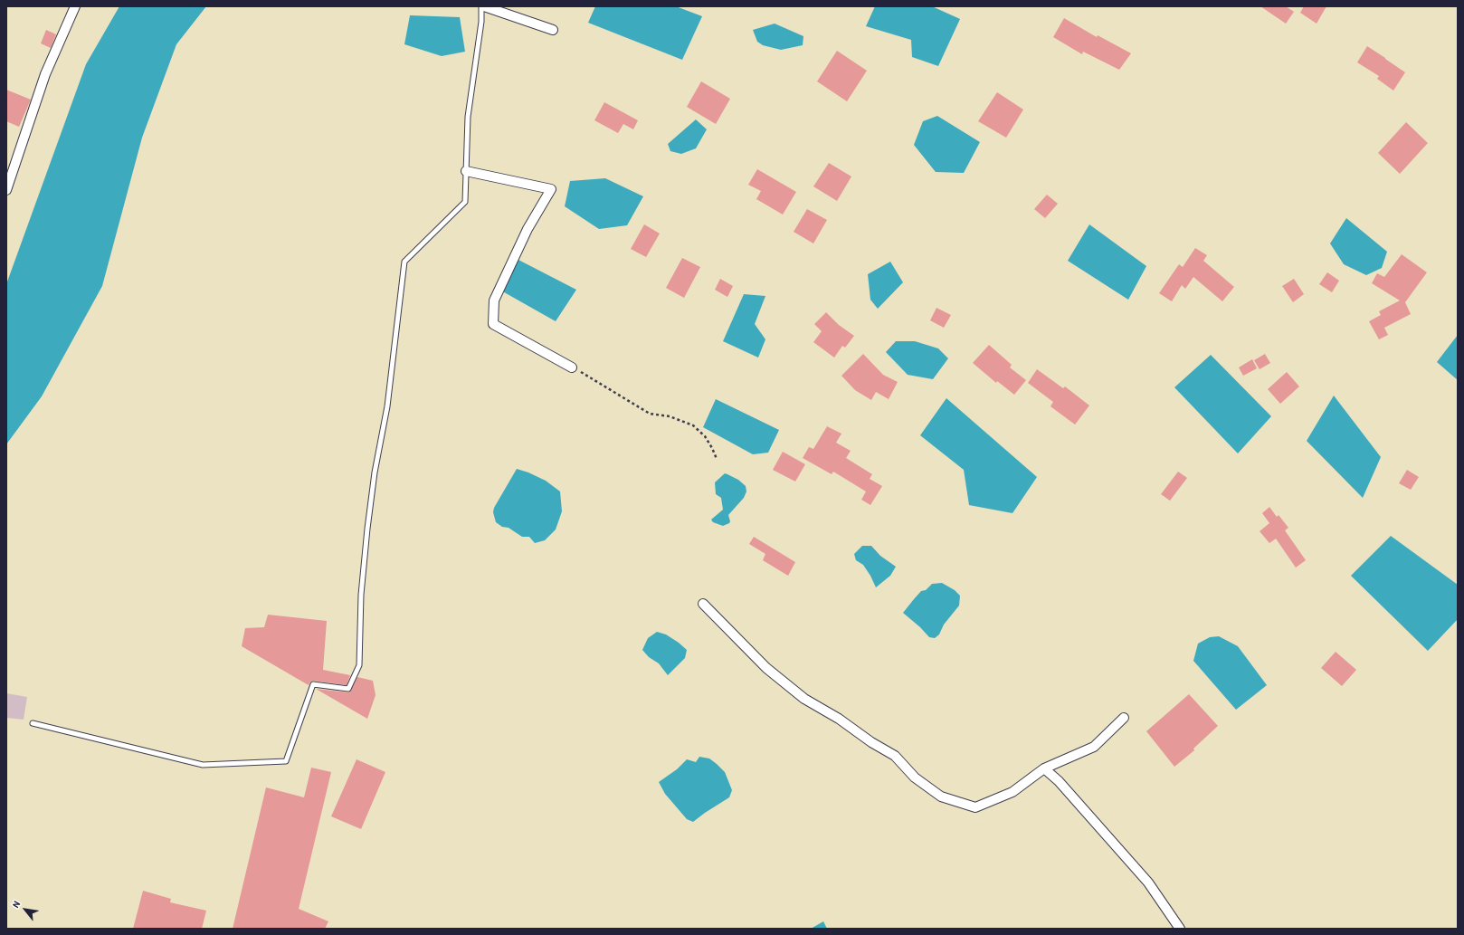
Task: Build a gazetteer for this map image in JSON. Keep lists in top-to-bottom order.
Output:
{
  "north": "top left"
}
